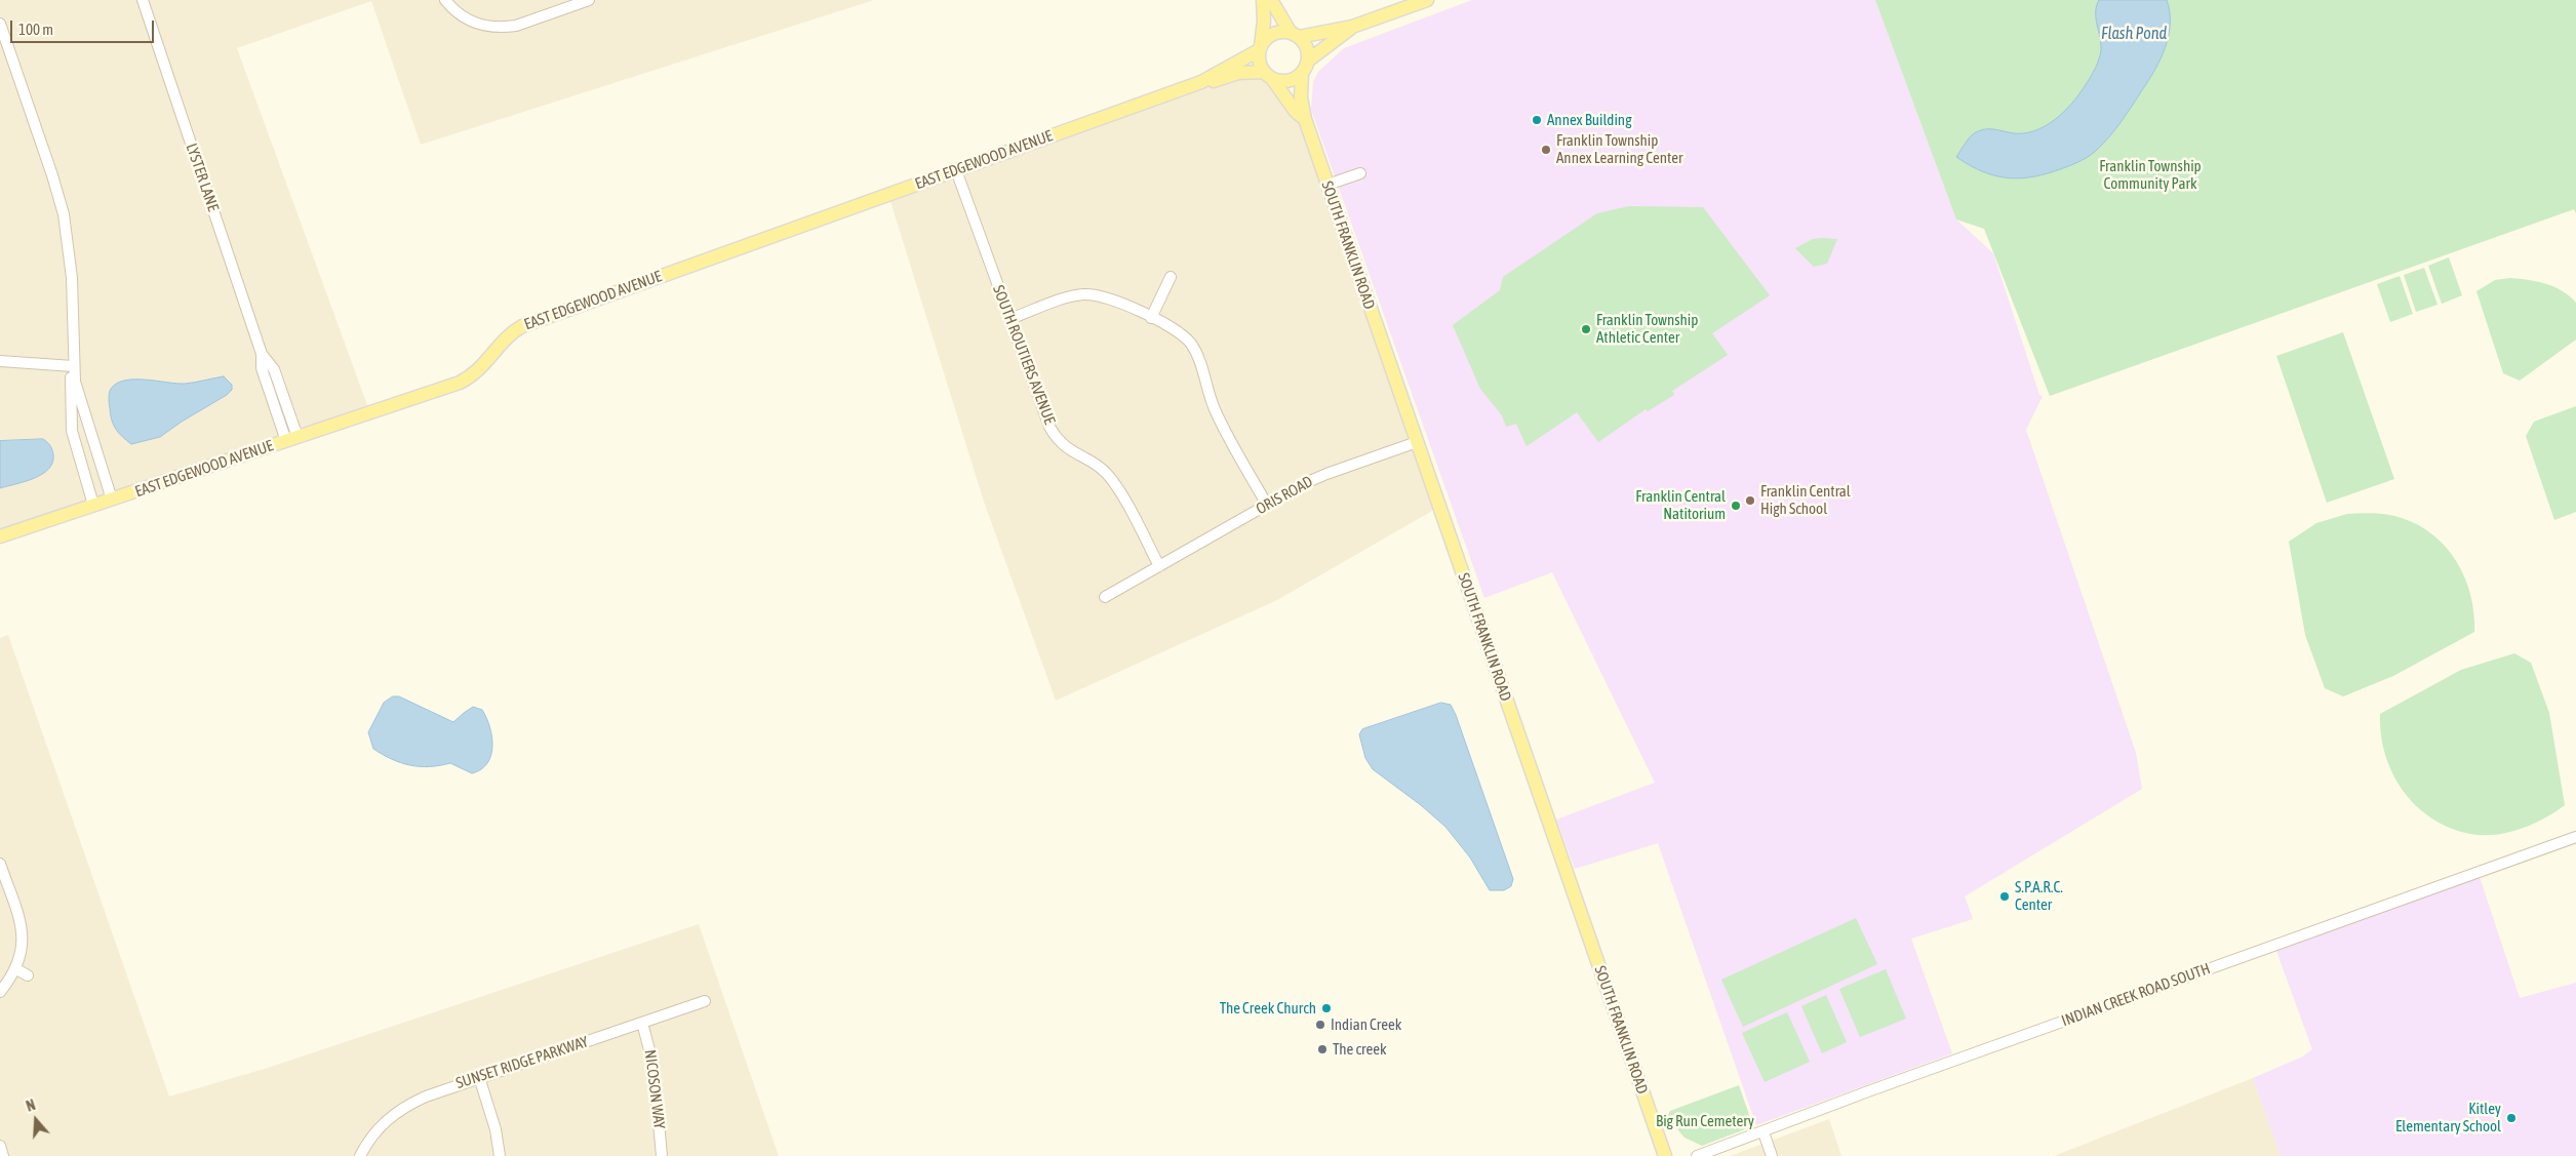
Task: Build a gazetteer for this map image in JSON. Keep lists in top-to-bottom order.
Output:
{
  "streets": {
    "main road": ["EAST EDGEWOOD AVENUE", "SOUTH FRANKLIN ROAD"],
    "street": [
      "LYSTER LANE",
      "SOUTH ROUTIERS AVENUE",
      "ORIS ROAD",
      "INDIAN CREEK ROAD SOUTH",
      "SUNSET RIDGE PARKWAY",
      "NICOSON WAY"
    ]
  },
  "crossings": [
    ["EAST EDGEWOOD AVENUE", "LYSTER LANE"],
    ["EAST EDGEWOOD AVENUE", "SOUTH ROUTIERS AVENUE"],
    ["SOUTH FRANKLIN ROAD", "ORIS ROAD"],
    ["SOUTH ROUTIERS AVENUE", "ORIS ROAD"],
    ["SUNSET RIDGE PARKWAY", "NICOSON WAY"]
  ],
  "water": ["Flash Pond"],
  "parks": ["Franklin Township Community Park", "Big Run Cemetery"],
  "places": [
    "Annex Building",
    "Franklin Township Annex Learning Center",
    "Franklin Township Athletic Center",
    "Franklin Central High School",
    "Franklin Central Natitorium",
    "S.P.A.R.C. Center",
    "The Creek Church",
    "Indian Creek",
    "The creek",
    "Kitley Elementary School"
  ],
  "scale_bar": "100 m",
  "north": "top"
}
